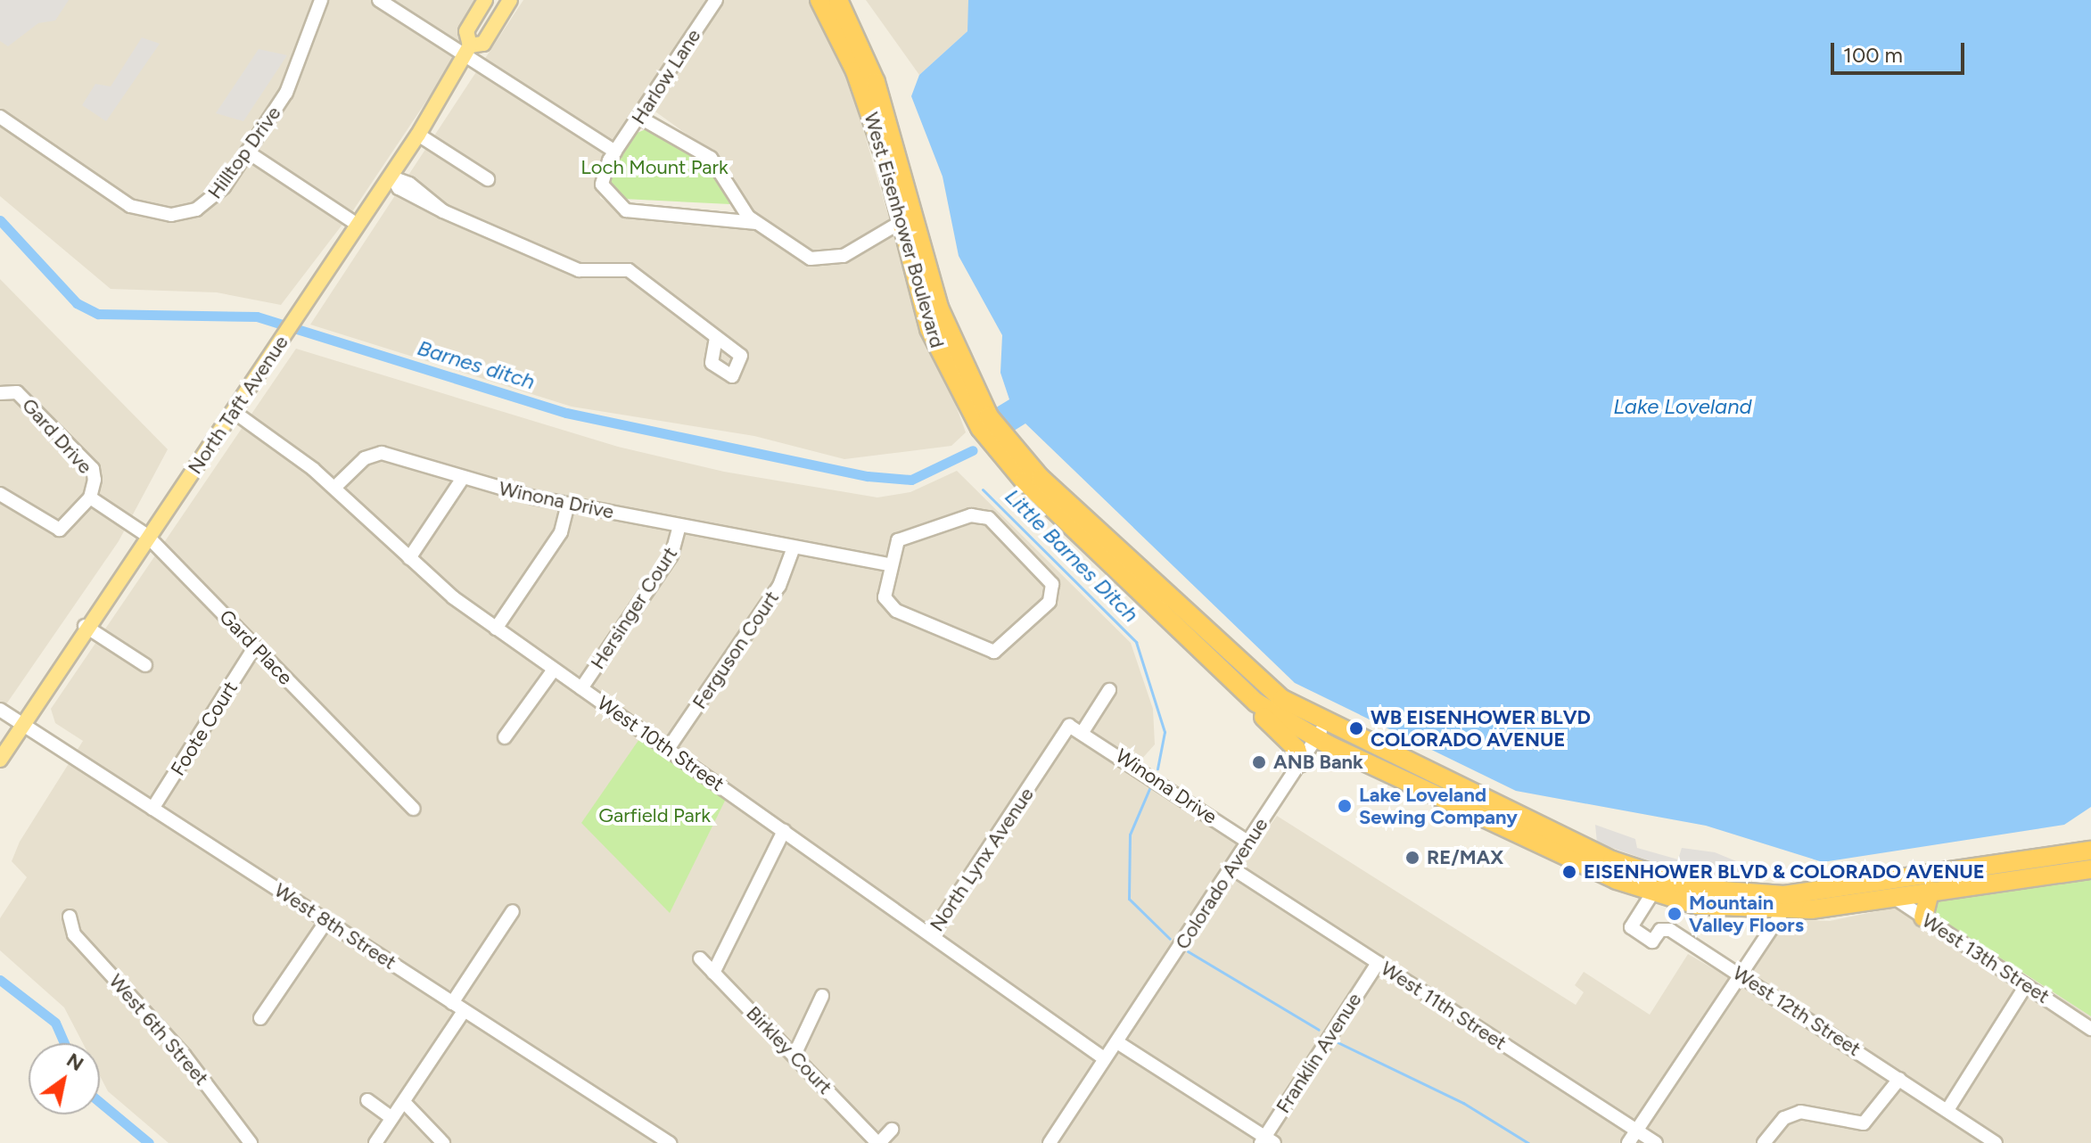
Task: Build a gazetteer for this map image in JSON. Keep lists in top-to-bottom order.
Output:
{
  "streets": {
    "highway": ["West Eisenhower Boulevard"],
    "main road": ["North Taft Avenue"],
    "street": [
      "Harlow Lane",
      "Hilltop Drive",
      "Gard Drive",
      "Winona Drive",
      "Hersinger Court",
      "Gard Place",
      "Ferguson Court",
      "Foote Court",
      "West 10th Street",
      "North Lynx Avenue",
      "Colorado Avenue",
      "West 8th Street",
      "West 13th Street",
      "West 11th Street",
      "West 12th Street",
      "West 6th Street",
      "Birkley Court",
      "Franklin Avenue"
    ]
  },
  "crossings": [
    ["West Eisenhower Boulevard", "Colorado Avenue"],
    ["West Eisenhower Boulevard", "West 13th Street"],
    ["West Eisenhower Boulevard", "West 12th Street"],
    ["North Taft Avenue", "Gard Place"],
    ["North Taft Avenue", "West 10th Street"],
    ["North Taft Avenue", "West 8th Street"],
    ["Gard Drive", "Gard Place"],
    ["Winona Drive", "Hersinger Court"],
    ["Winona Drive", "Ferguson Court"],
    ["Winona Drive", "West 10th Street"],
    ["Winona Drive", "North Lynx Avenue"],
    ["Winona Drive", "Colorado Avenue"],
    ["Hersinger Court", "West 10th Street"],
    ["Gard Place", "Foote Court"],
    ["Ferguson Court", "West 10th Street"],
    ["Foote Court", "West 8th Street"],
    ["West 10th Street", "North Lynx Avenue"],
    ["West 10th Street", "Colorado Avenue"],
    ["Colorado Avenue", "West 11th Street"],
    ["West 11th Street", "Franklin Avenue"]
  ],
  "water": ["Barnes ditch", "Lake Loveland", "Little Barnes Ditch"],
  "parks": ["Loch Mount Park", "Garfield Park"],
  "places": [
    "WB EISENHOWER BLVD COLORADO AVENUE",
    "ANB Bank",
    "Lake Loveland Sewing Company",
    "RE/MAX",
    "EISENHOWER BLVD & COLORADO AVENUE",
    "Mountain Valley Floors"
  ],
  "scale_bar": "100 m",
  "north": "top right"
}
